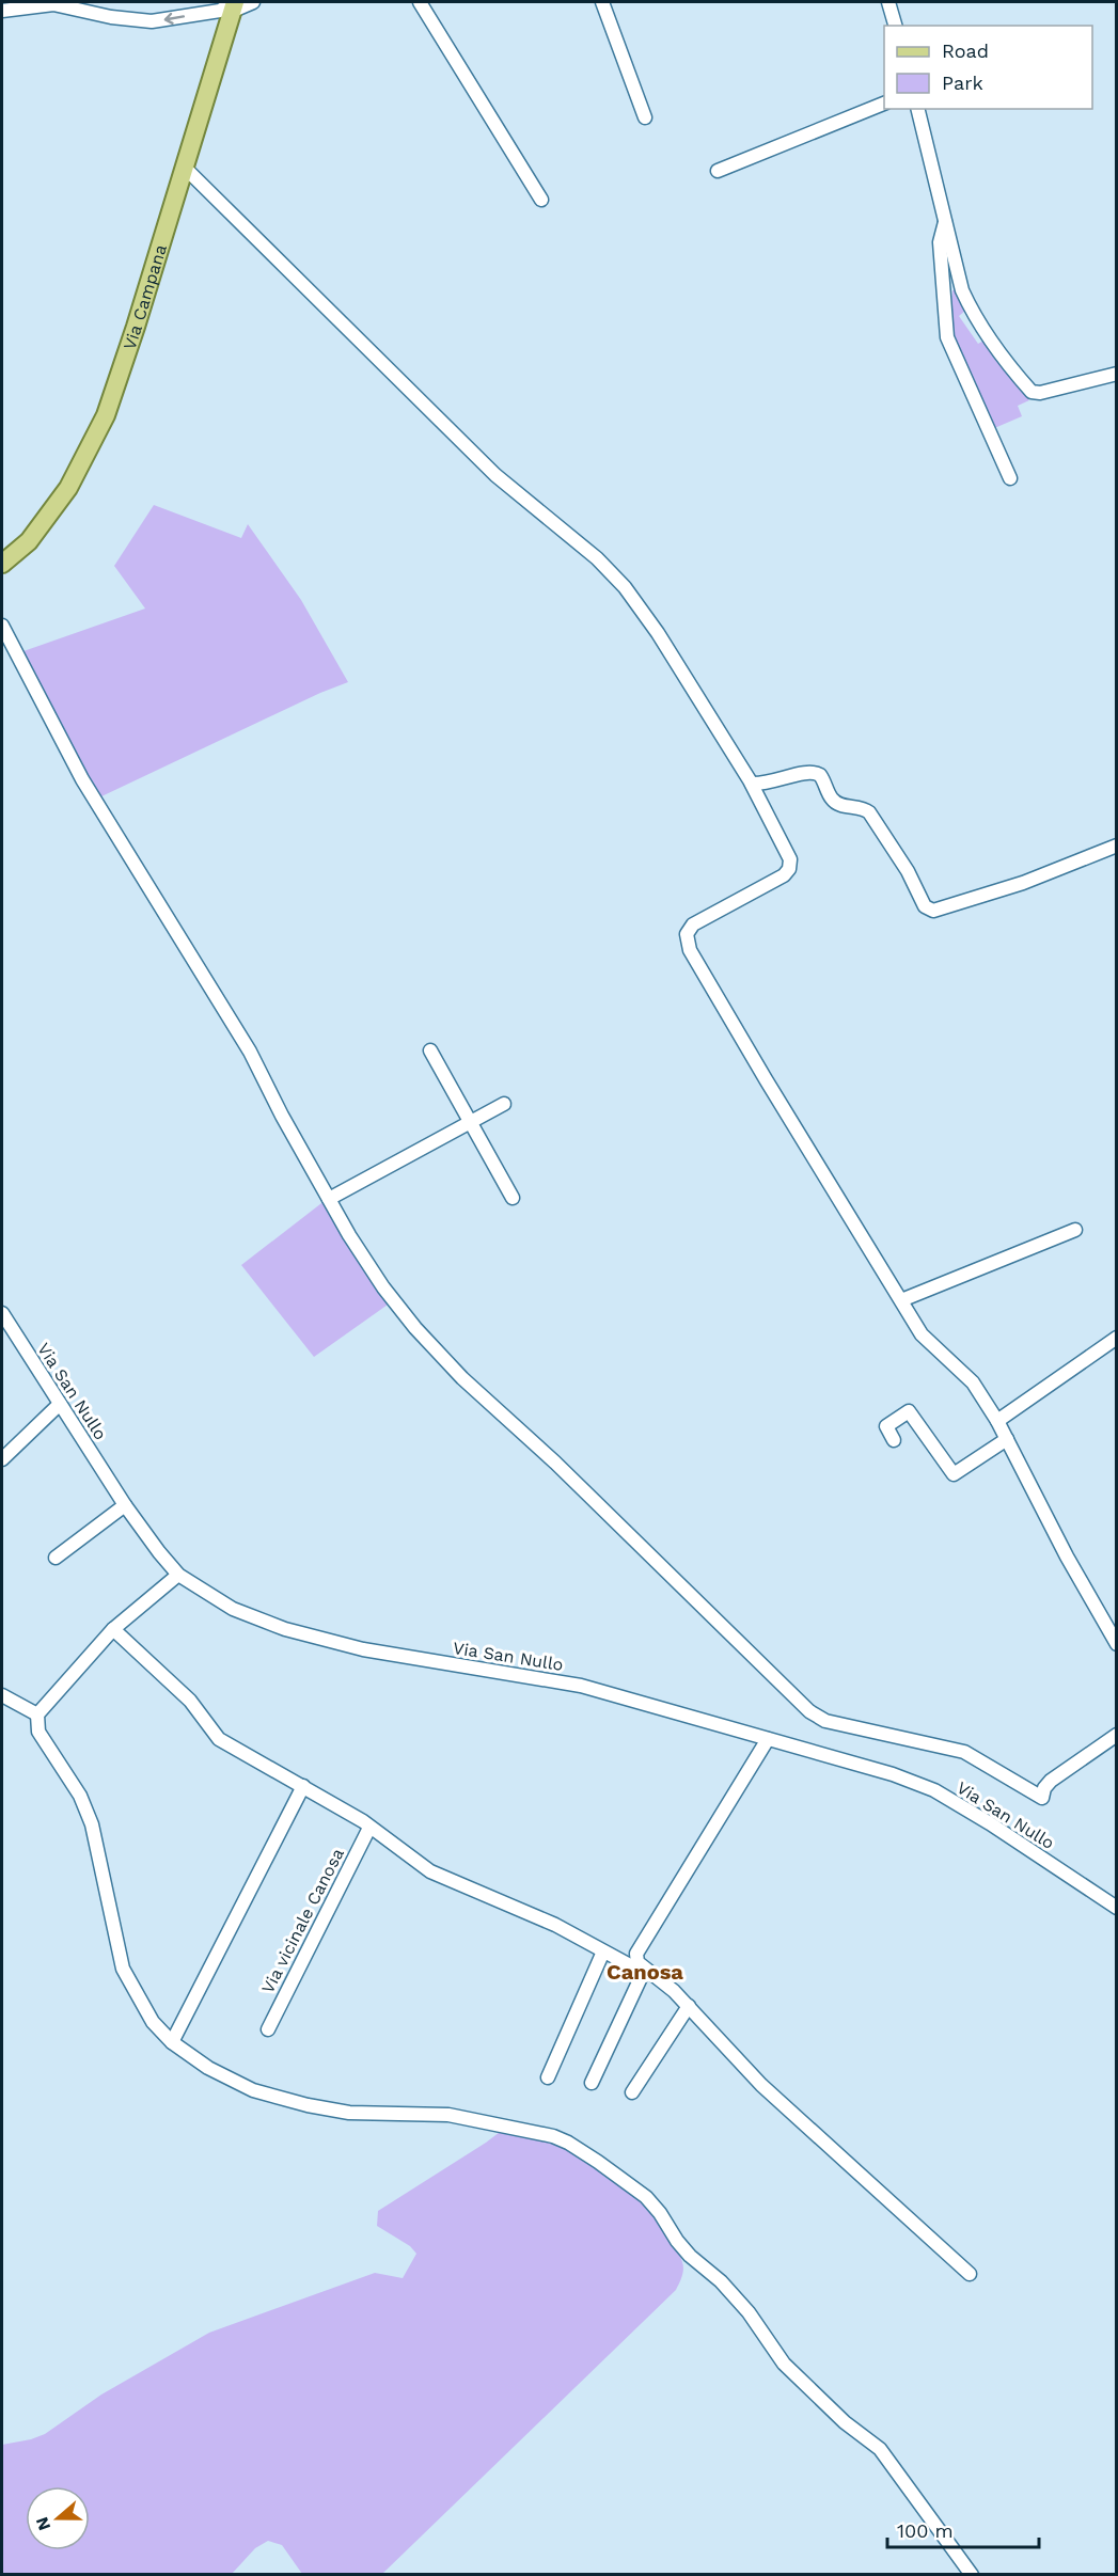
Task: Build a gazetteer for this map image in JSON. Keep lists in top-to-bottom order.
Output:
{
  "streets": {
    "main road": ["Via Campana"],
    "street": ["Via San Nullo", "Via vicinale Canosa"]
  },
  "districts": ["Canosa"],
  "legend": ["Road", "Park"],
  "scale_bar": "100 m",
  "north": "left"
}
